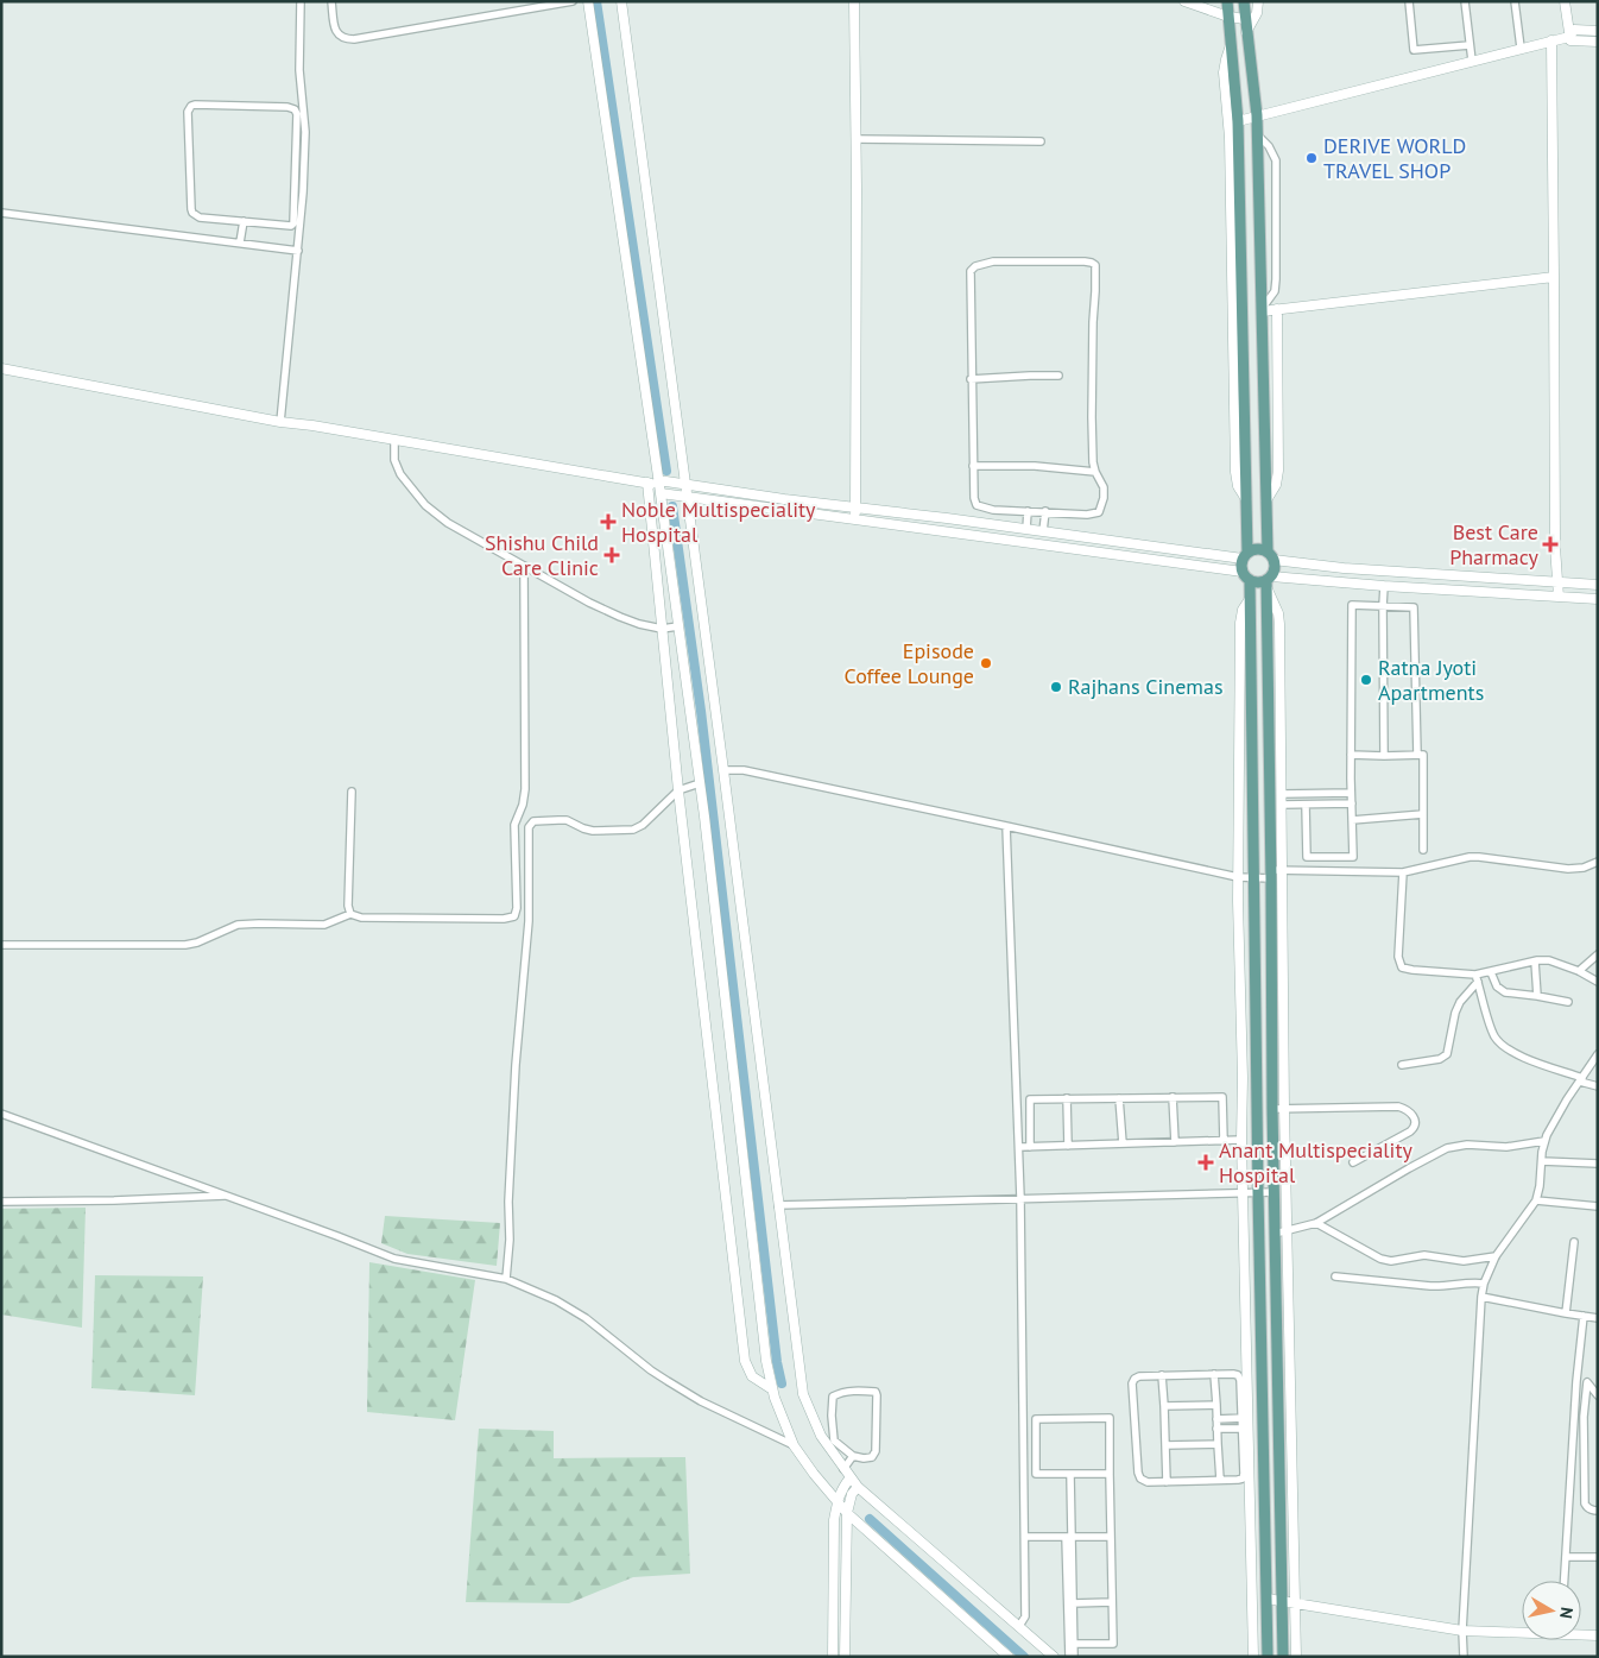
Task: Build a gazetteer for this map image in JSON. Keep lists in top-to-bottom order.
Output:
{
  "places": {
    "other": [
      "DERIVE WORLD TRAVEL SHOP",
      "Episode Coffee Lounge",
      "Ratna Jyoti Apartments",
      "Rajhans Cinemas"
    ],
    "health": [
      "Noble Multispeciality Hospital",
      "Best Care Pharmacy",
      "Shishu Child Care Clinic",
      "Anant Multispeciality Hospital"
    ]
  },
  "north": "right"
}
